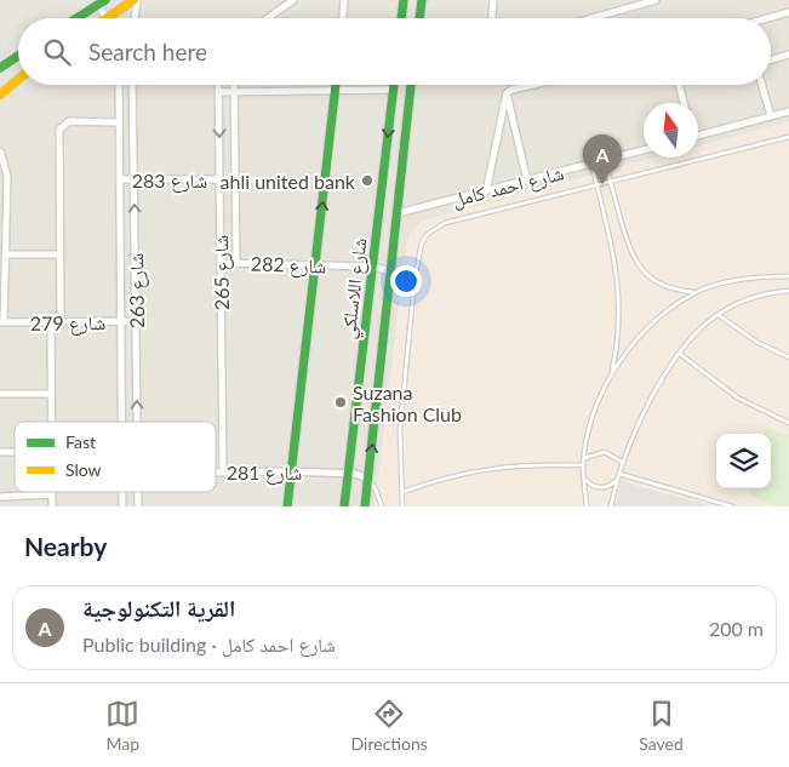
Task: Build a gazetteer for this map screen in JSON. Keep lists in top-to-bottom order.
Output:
{
  "streets": {
    "main road": ["شارع اللاسلكي"],
    "street": [
      "شارع 283",
      "شارع احمد كامل",
      "شارع 282",
      "شارع 265",
      "شارع 263",
      "شارع 279",
      "شارع 281"
    ]
  },
  "crossings": [
    ["شارع 283", "شارع 265"],
    ["شارع 283", "شارع 263"],
    ["شارع احمد كامل", "شارع اللاسلكي"],
    ["شارع 282", "شارع 265"],
    ["شارع 282", "شارع اللاسلكي"],
    ["شارع 265", "شارع 281"],
    ["شارع اللاسلكي", "شارع 281"],
    ["شارع 263", "شارع 279"]
  ],
  "places": ["ahli united bank", "Suzana Fashion Club"],
  "legend": ["Fast", "Slow"],
  "north": "top",
  "page": {
    "search": "Search here",
    "pins": "A",
    "heading": "Nearby",
    "list": [
      {
        "mark": "A",
        "name": "القرية التكنولوجية",
        "note": "Public building · شارع احمد كامل",
        "value": "200 m"
      }
    ],
    "nav": ["Map", "Directions", "Saved"]
  }
}
